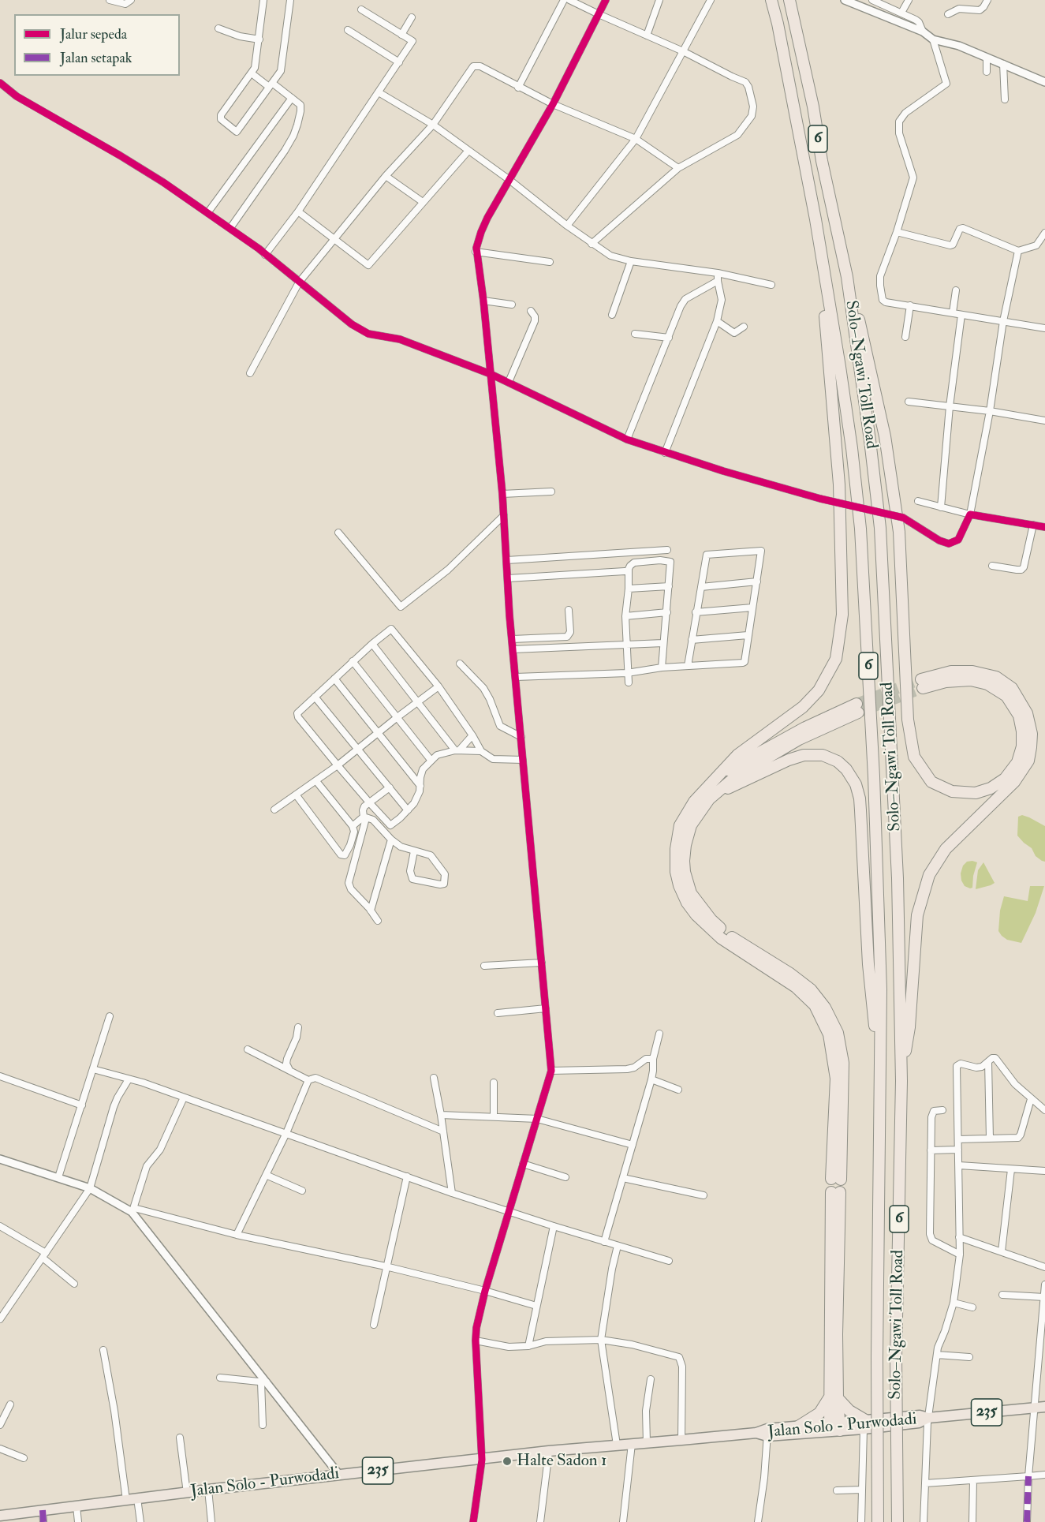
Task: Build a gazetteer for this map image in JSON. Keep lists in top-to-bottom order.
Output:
{
  "streets": {
    "highway": ["6", "Solo–Ngawi Toll Road"],
    "main road": ["235", "Jalan Solo - Purwodadi"]
  },
  "places": ["Halte Sadon 1"],
  "legend": ["Jalur sepeda", "Jalan setapak"]
}
